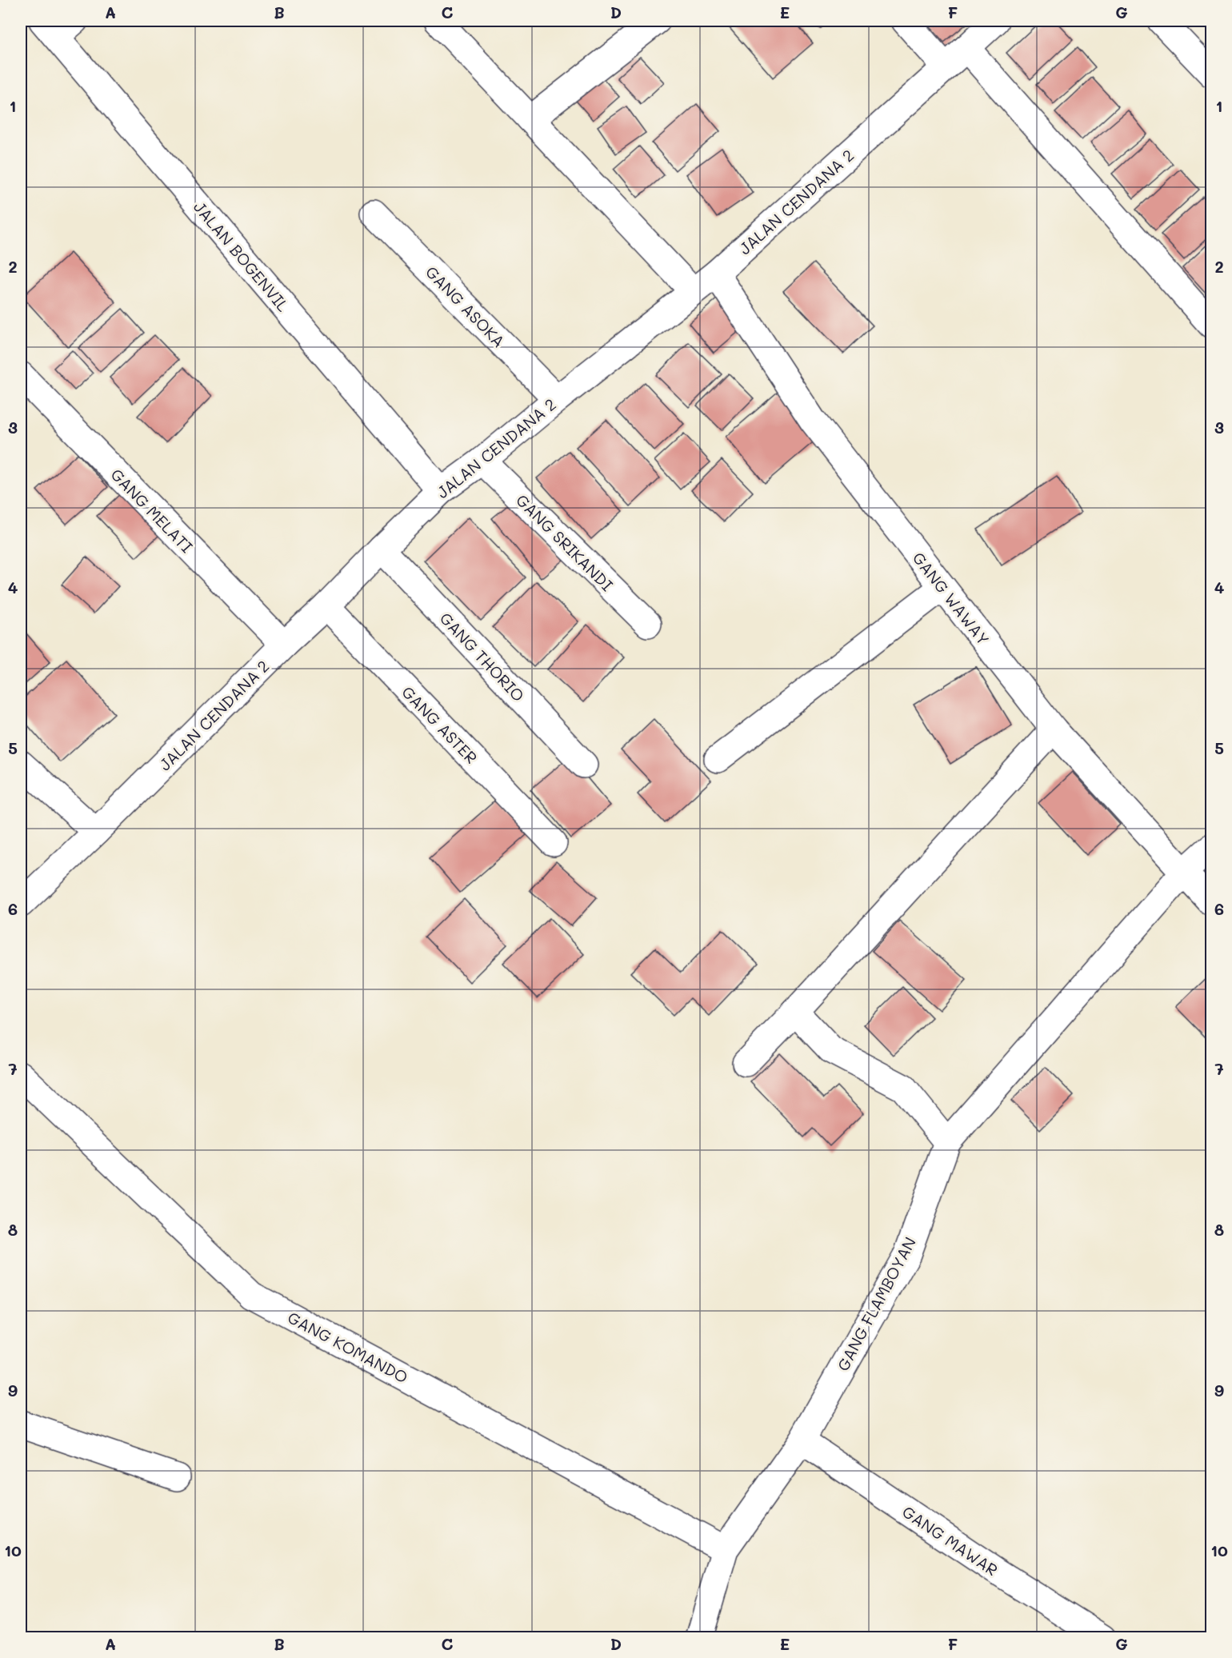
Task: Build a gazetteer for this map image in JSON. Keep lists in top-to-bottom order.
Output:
{
  "streets": {
    "street": [
      "JALAN CENDANA 2",
      "JALAN BOGENVIL",
      "GANG ASOKA",
      "GANG MELATI",
      "GANG SRIKANDI",
      "GANG WAWAY",
      "GANG THORIO",
      "GANG ASTER",
      "GANG FLAMBOYAN",
      "GANG KOMANDO",
      "GANG MAWAR"
    ]
  },
  "crossings": [
    ["JALAN CENDANA 2", "JALAN BOGENVIL"],
    ["JALAN CENDANA 2", "GANG ASOKA"],
    ["JALAN CENDANA 2", "GANG MELATI"],
    ["JALAN CENDANA 2", "GANG SRIKANDI"],
    ["JALAN CENDANA 2", "GANG WAWAY"],
    ["JALAN CENDANA 2", "GANG THORIO"],
    ["JALAN CENDANA 2", "GANG ASTER"],
    ["GANG FLAMBOYAN", "GANG KOMANDO"],
    ["GANG FLAMBOYAN", "GANG MAWAR"]
  ],
  "grid": {
    "columns": [
      "A",
      "B",
      "C",
      "D",
      "E",
      "F",
      "G"
    ],
    "rows": [
      "1",
      "2",
      "3",
      "4",
      "5",
      "6",
      "7",
      "8",
      "9",
      "10"
    ]
  }
}
